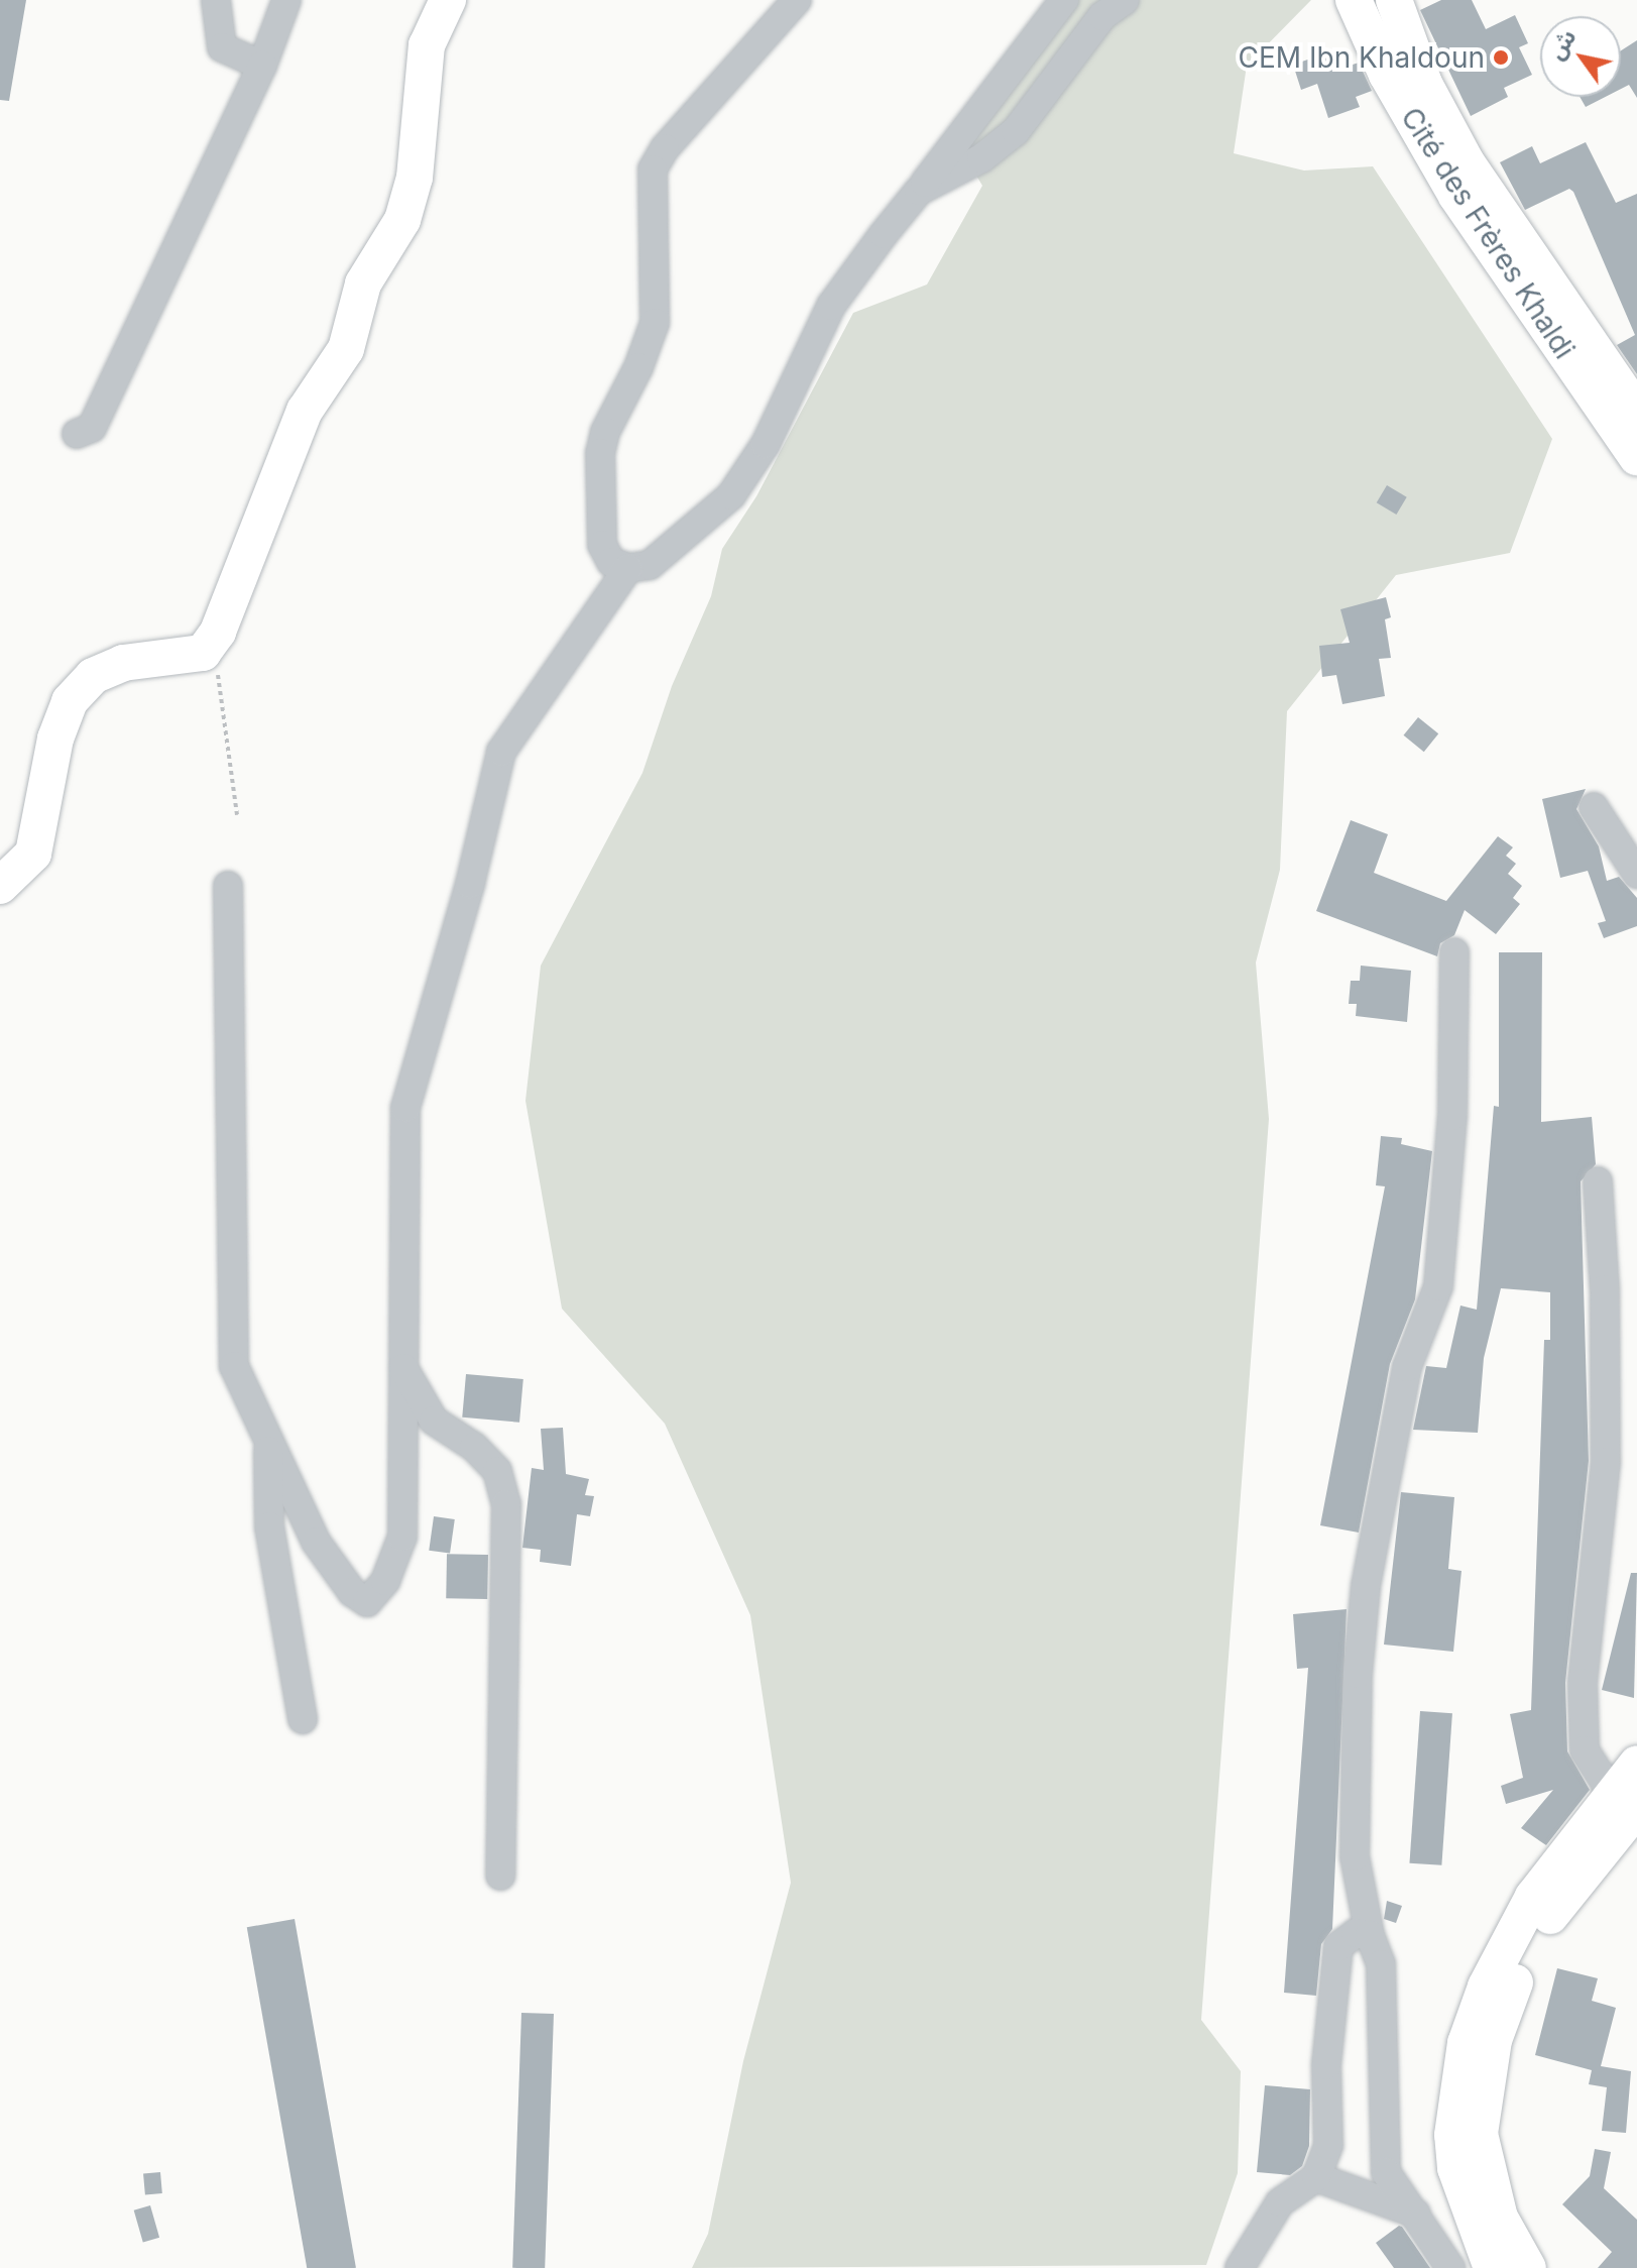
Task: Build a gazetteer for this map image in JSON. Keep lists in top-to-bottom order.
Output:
{
  "streets": {
    "main road": ["Cité des Frères Khaldi"]
  },
  "places": ["CEM Ibn Khaldoun"],
  "north": "top left"
}
